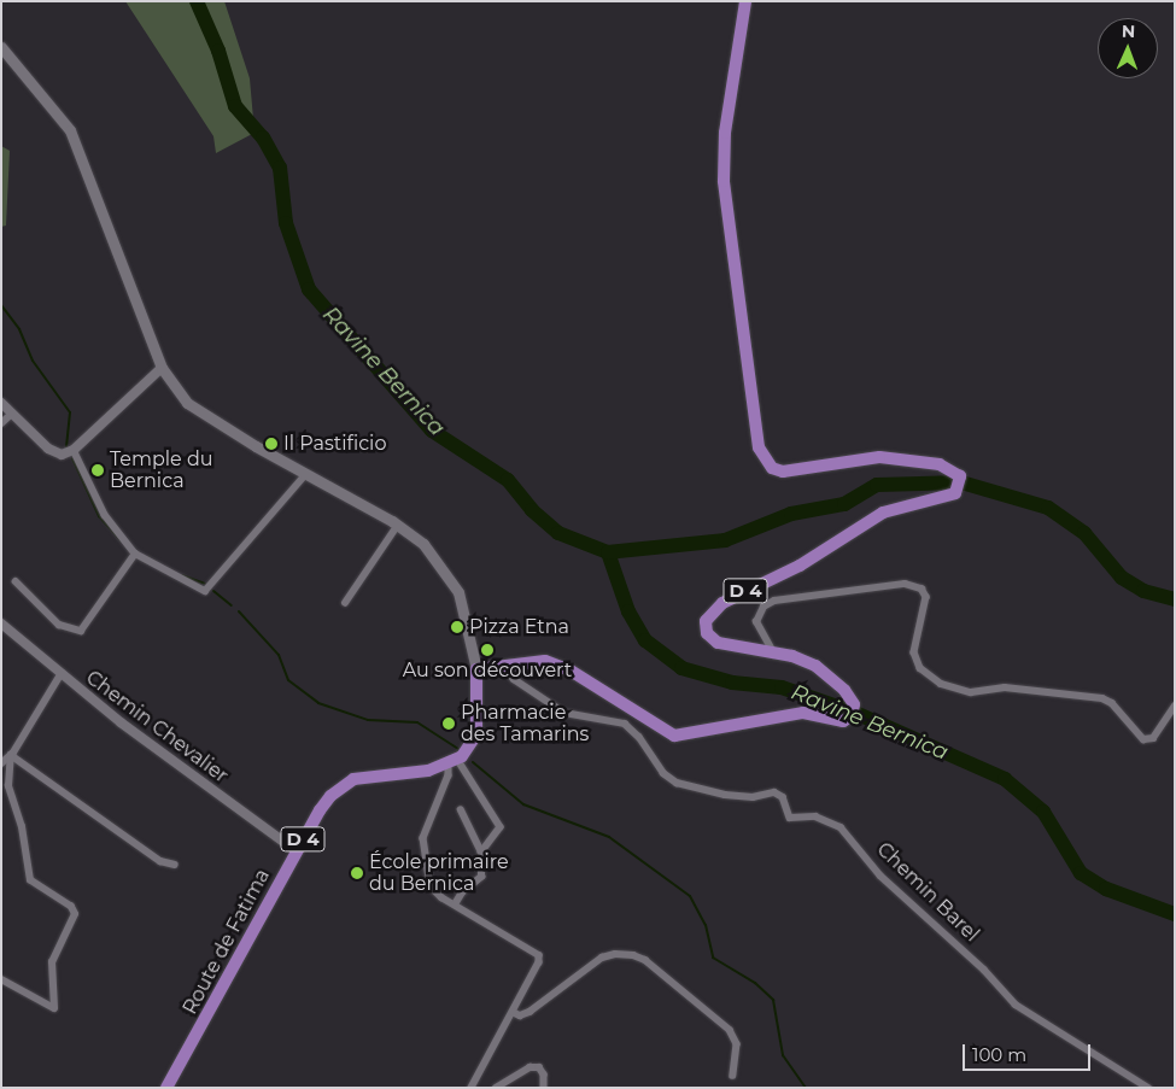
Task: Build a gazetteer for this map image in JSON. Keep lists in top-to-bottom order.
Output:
{
  "streets": {
    "main road": ["D 4", "Route de Fatima"],
    "street": ["Chemin Chevalier", "Chemin Barel"]
  },
  "crossings": [
    ["D 4", "Chemin Barel"],
    ["Chemin Chevalier", "Route de Fatima"]
  ],
  "water": ["Ravine Bernica"],
  "places": [
    "Il Pastificio",
    "Temple du Bernica",
    "Pizza Etna",
    "Au son découvert",
    "Pharmacie des Tamarins",
    "École primaire du Bernica"
  ],
  "scale_bar": "100 m",
  "north": "top"
}
